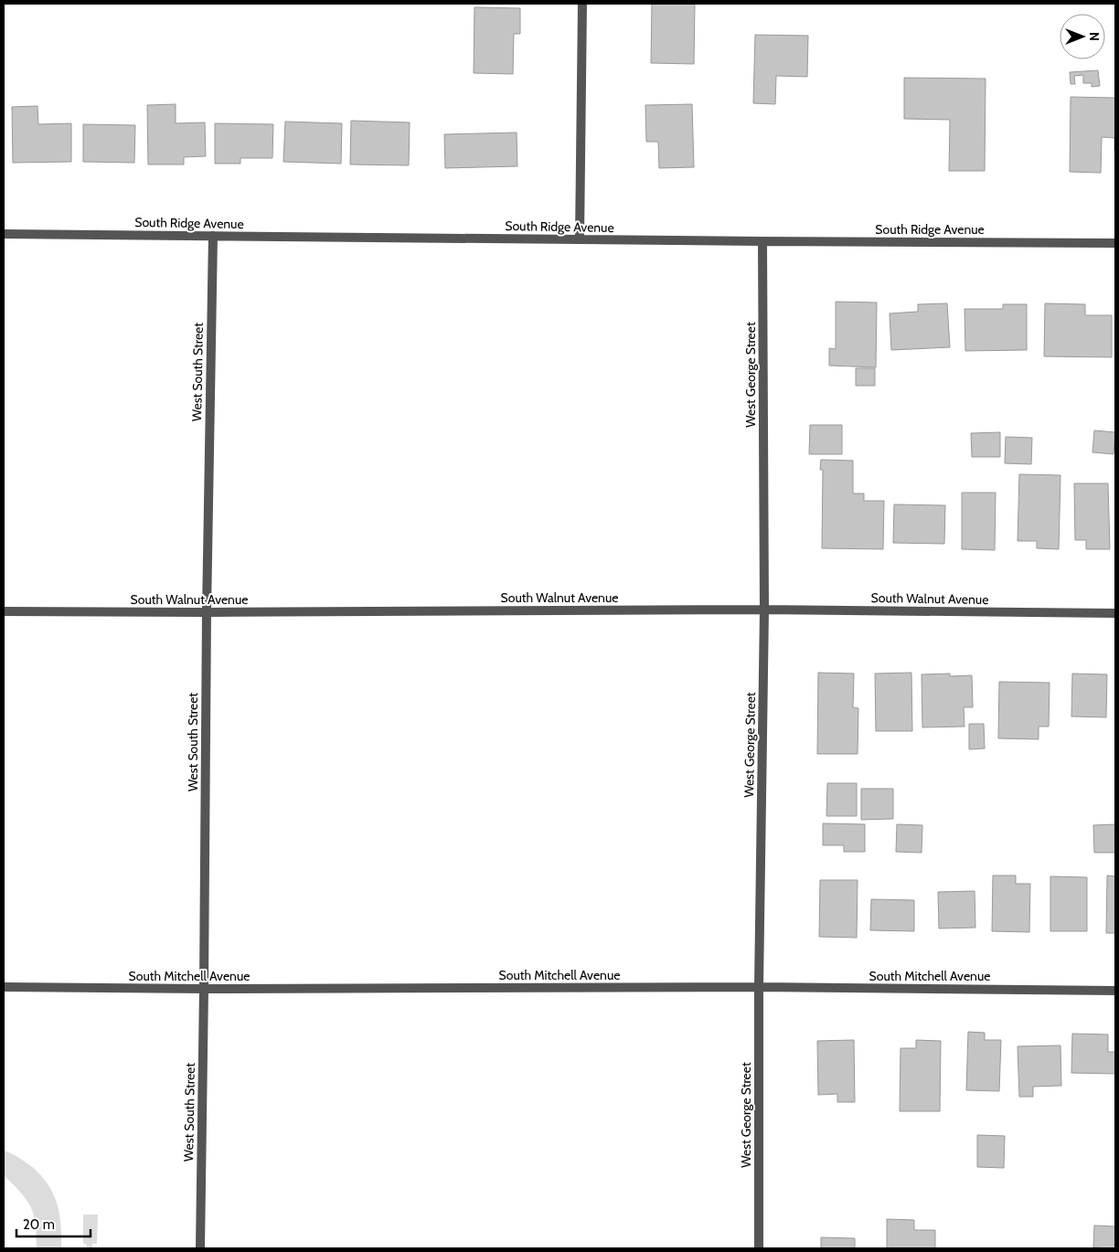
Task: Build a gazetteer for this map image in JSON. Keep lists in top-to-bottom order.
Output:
{
  "streets": {
    "street": [
      "South Ridge Avenue",
      "West South Street",
      "West George Street",
      "South Walnut Avenue",
      "South Mitchell Avenue"
    ]
  },
  "crossings": [
    ["South Ridge Avenue", "West South Street"],
    ["South Ridge Avenue", "West George Street"],
    ["West South Street", "South Walnut Avenue"],
    ["West South Street", "South Mitchell Avenue"],
    ["West George Street", "South Walnut Avenue"],
    ["West George Street", "South Mitchell Avenue"]
  ],
  "scale_bar": "20 m",
  "north": "right"
}
